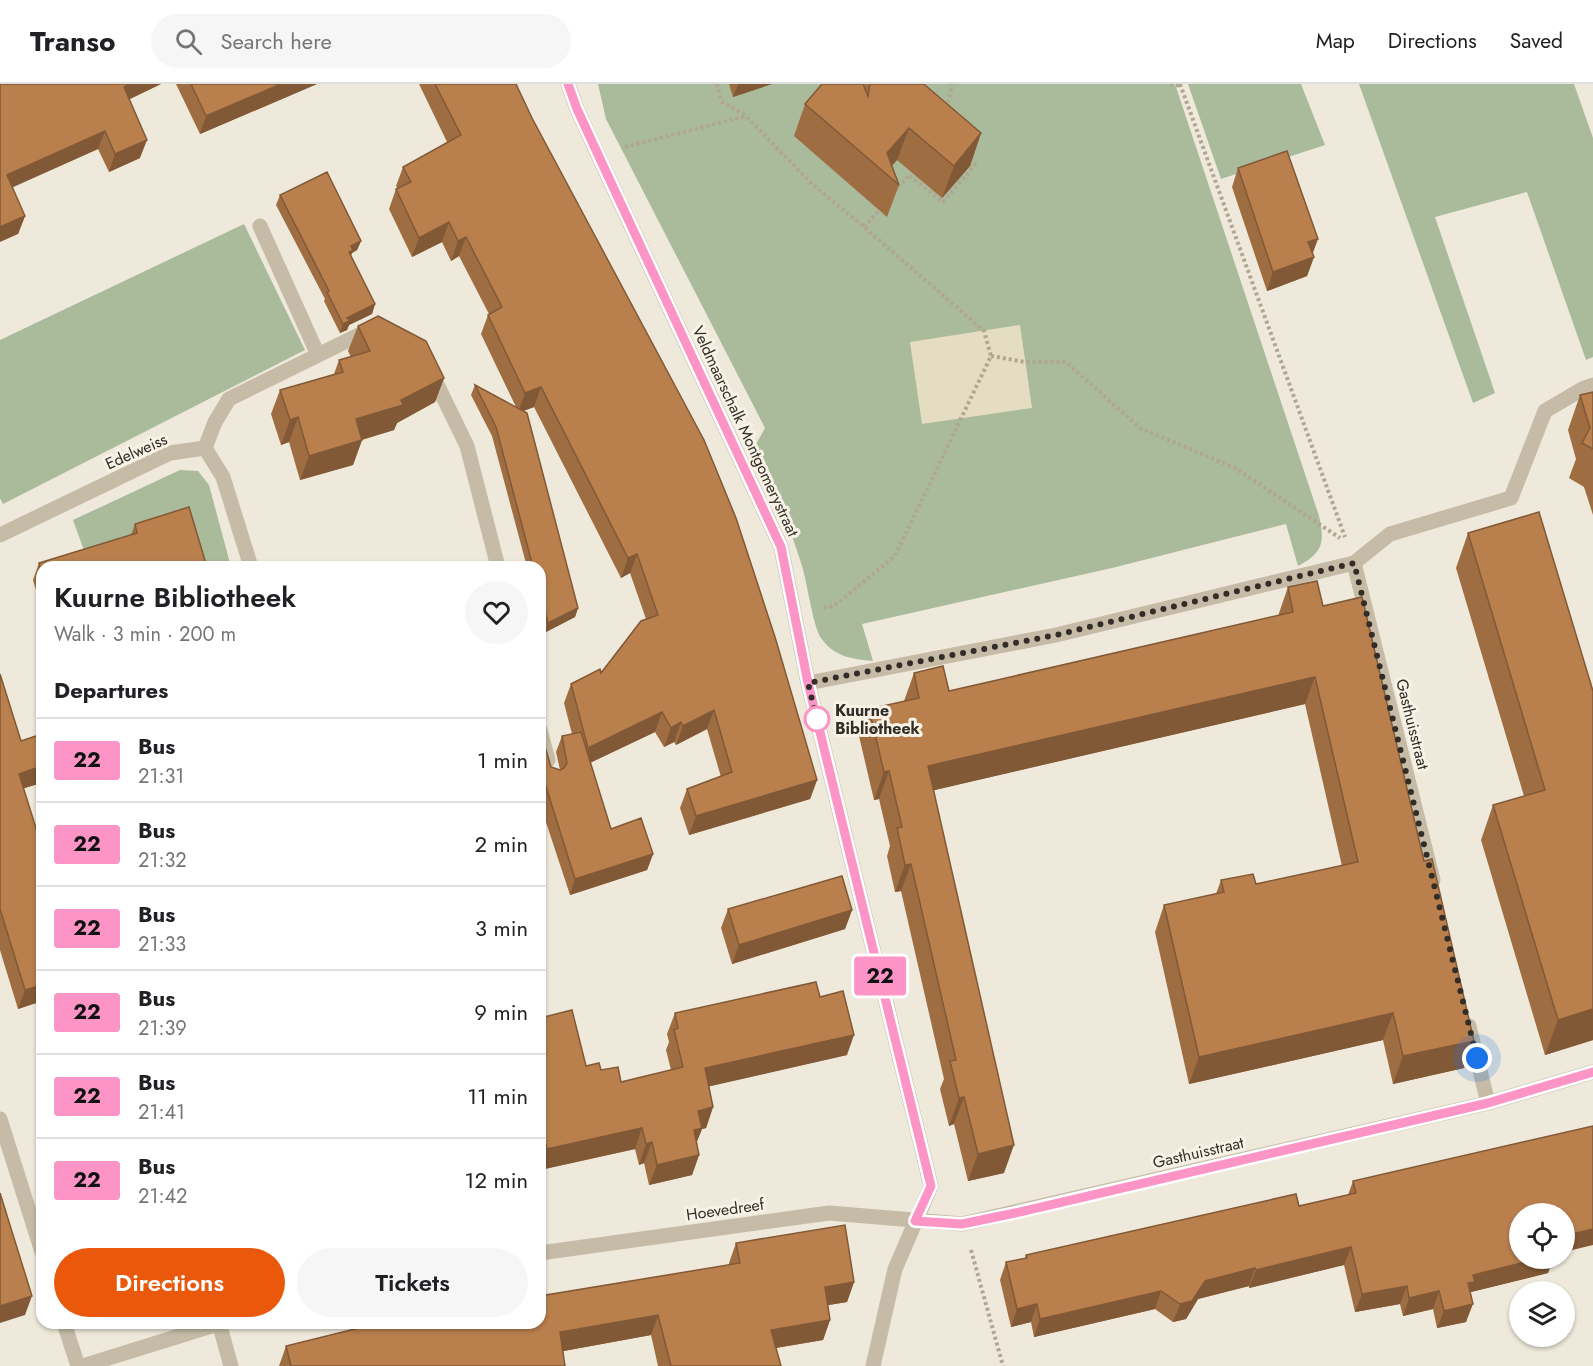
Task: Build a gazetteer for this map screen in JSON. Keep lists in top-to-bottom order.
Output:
{
  "streets": {
    "street": [
      "Veldmaarschalk Montgomerystraat",
      "Edelweiss",
      "Gasthuisstraat",
      "Hoevedreef"
    ]
  },
  "crossings": [
    ["Veldmaarschalk Montgomerystraat", "Gasthuisstraat"],
    ["Veldmaarschalk Montgomerystraat", "Hoevedreef"],
    ["Gasthuisstraat", "Hoevedreef"]
  ],
  "places": ["Kuurne Bibliotheek"],
  "lines": ["bus line 22"],
  "page": {
    "header": "Transo",
    "search": "Search here",
    "nav": ["Map", "Directions", "Saved"],
    "on_map": "22",
    "heading": [
      ["Kuurne Bibliotheek", "Walk · 3 min · 200 m"],
      "Departures"
    ],
    "list": [
      {
        "mark": "22",
        "name": "Bus",
        "note": "21:31",
        "value": "1 min"
      },
      {
        "mark": "22",
        "name": "Bus",
        "note": "21:32",
        "value": "2 min"
      },
      {
        "mark": "22",
        "name": "Bus",
        "note": "21:33",
        "value": "3 min"
      },
      {
        "mark": "22",
        "name": "Bus",
        "note": "21:39",
        "value": "9 min"
      },
      {
        "mark": "22",
        "name": "Bus",
        "note": "21:41",
        "value": "11 min"
      },
      {
        "mark": "22",
        "name": "Bus",
        "note": "21:42",
        "value": "12 min"
      }
    ],
    "buttons": ["Directions", "Tickets"]
  }
}
